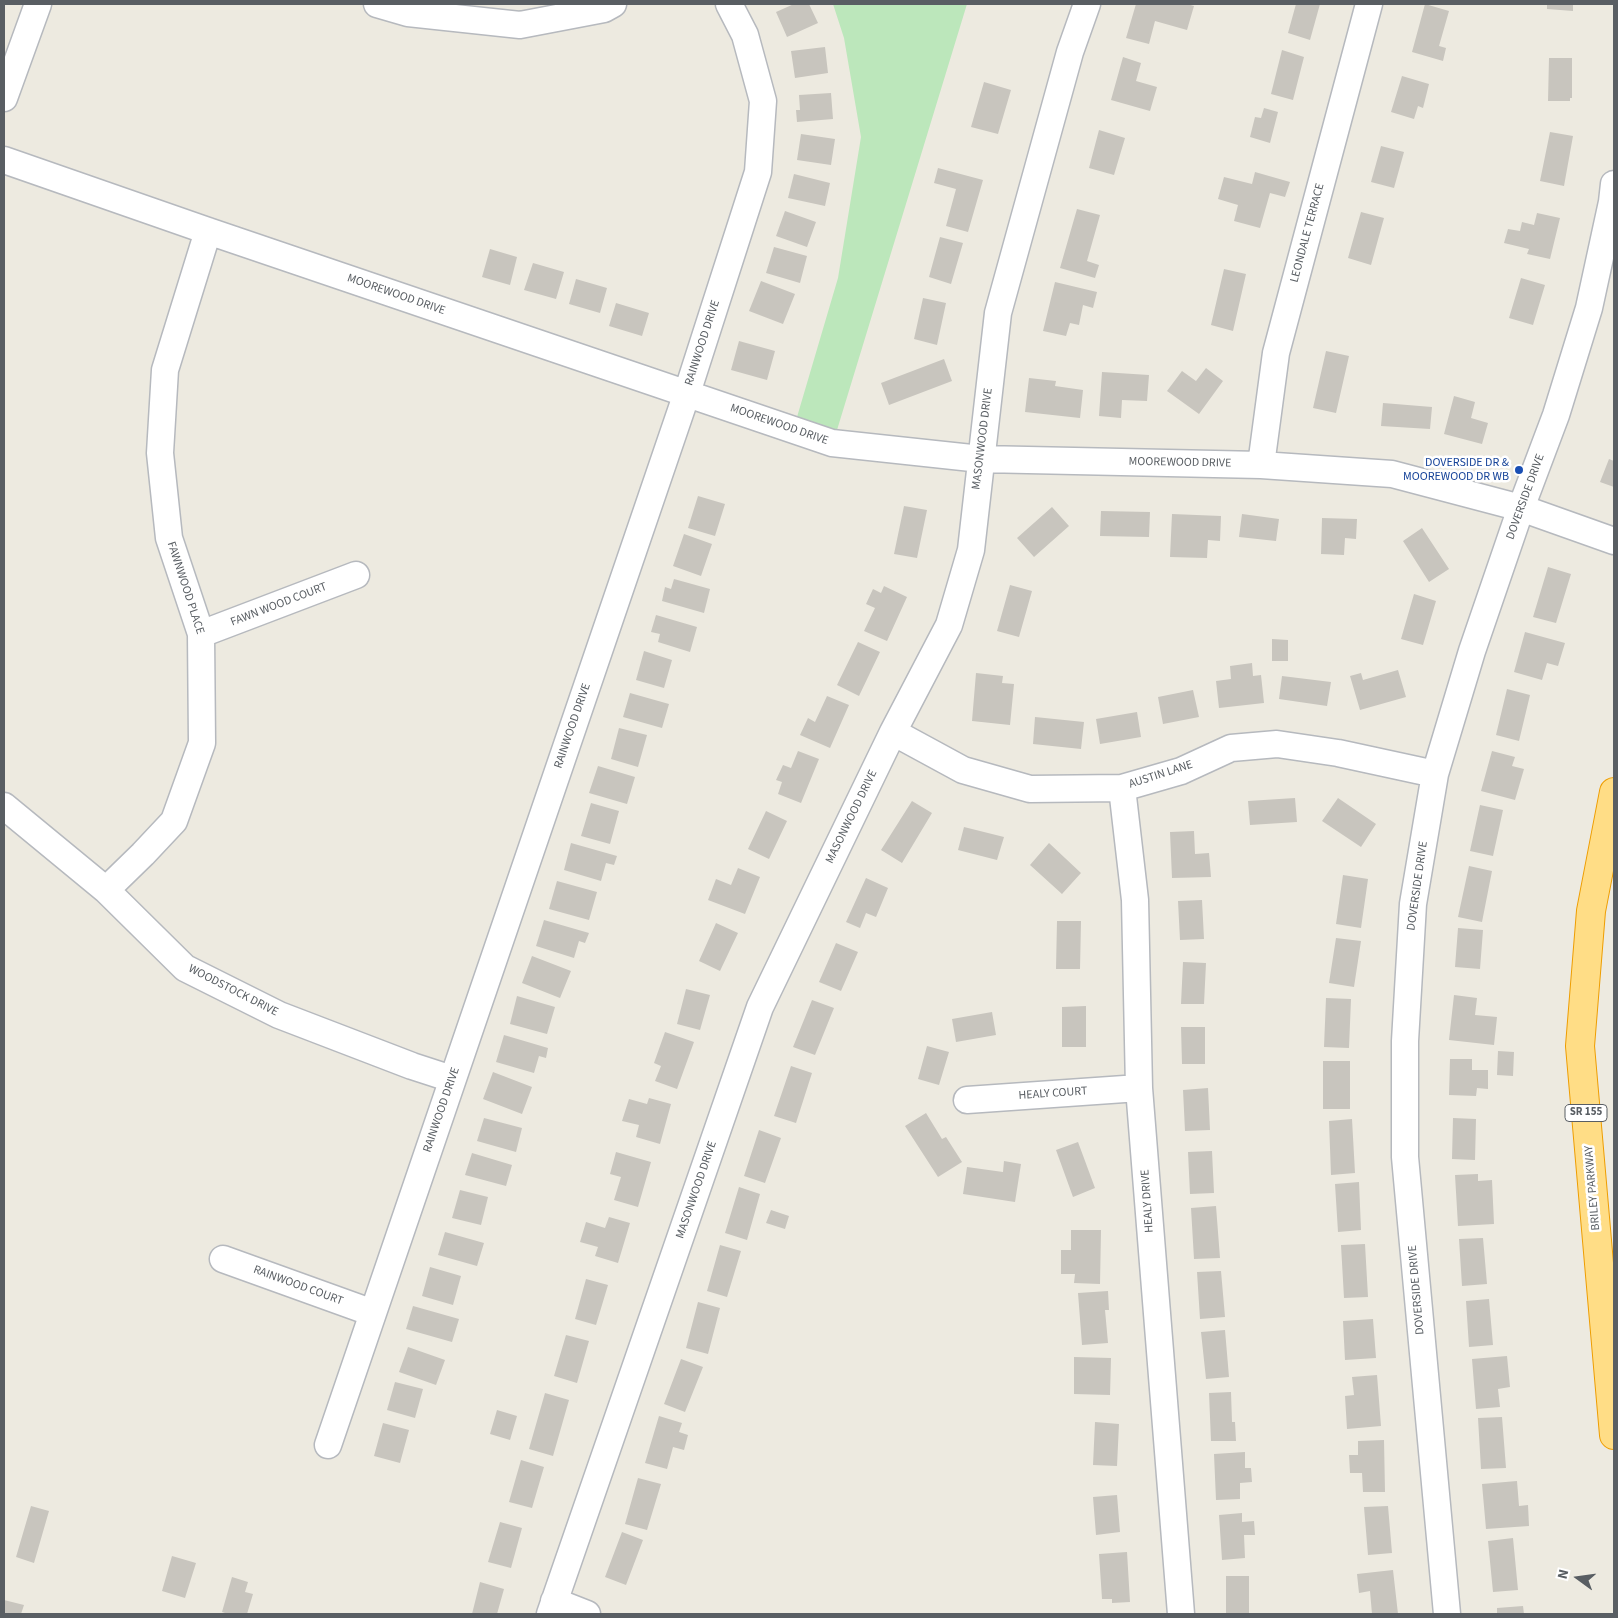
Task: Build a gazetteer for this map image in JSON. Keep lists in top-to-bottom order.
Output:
{
  "streets": {
    "highway": ["SR 155", "BRILEY PARKWAY"],
    "street": [
      "LEONDALE TERRACE",
      "MOOREWOOD DRIVE",
      "RAINWOOD DRIVE",
      "MASONWOOD DRIVE",
      "DOVERSIDE DRIVE",
      "FAWNWOOD PLACE",
      "FAWN WOOD COURT",
      "AUSTIN LANE",
      "WOODSTOCK DRIVE",
      "HEALY COURT",
      "HEALY DRIVE",
      "RAINWOOD COURT"
    ]
  },
  "crossings": [
    ["LEONDALE TERRACE", "MOOREWOOD DRIVE"],
    ["MOOREWOOD DRIVE", "RAINWOOD DRIVE"],
    ["MOOREWOOD DRIVE", "MASONWOOD DRIVE"],
    ["MOOREWOOD DRIVE", "DOVERSIDE DRIVE"],
    ["MOOREWOOD DRIVE", "FAWNWOOD PLACE"],
    ["RAINWOOD DRIVE", "WOODSTOCK DRIVE"],
    ["RAINWOOD DRIVE", "RAINWOOD COURT"],
    ["MASONWOOD DRIVE", "AUSTIN LANE"],
    ["DOVERSIDE DRIVE", "AUSTIN LANE"],
    ["FAWNWOOD PLACE", "FAWN WOOD COURT"],
    ["FAWNWOOD PLACE", "WOODSTOCK DRIVE"],
    ["AUSTIN LANE", "HEALY DRIVE"],
    ["HEALY COURT", "HEALY DRIVE"]
  ],
  "places": ["DOVERSIDE DR & MOOREWOOD DR WB"],
  "north": "left"
}
